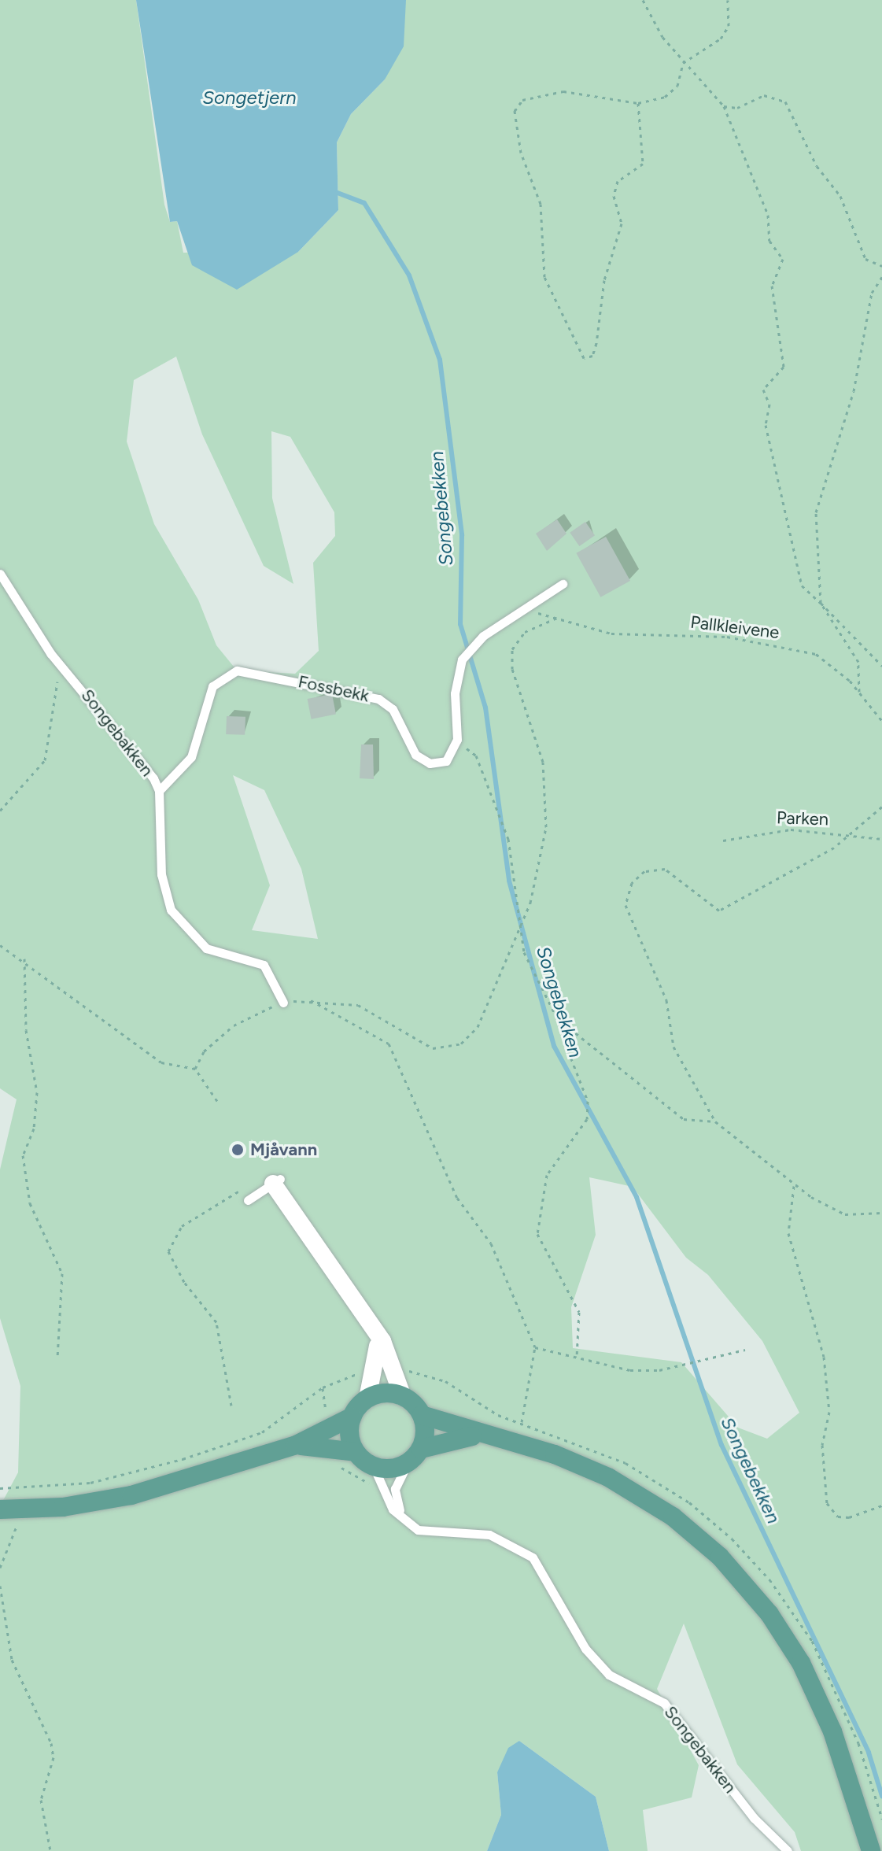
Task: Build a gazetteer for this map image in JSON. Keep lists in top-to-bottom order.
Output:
{
  "streets": {
    "lane": ["Fossbekk", "Songebakken"],
    "path": ["Pallkleivene", "Parken"]
  },
  "crossings": [
    ["Fossbekk", "Songebakken"]
  ],
  "water": ["Songetjern", "Songebekken"],
  "places": ["Mjåvann"]
}
